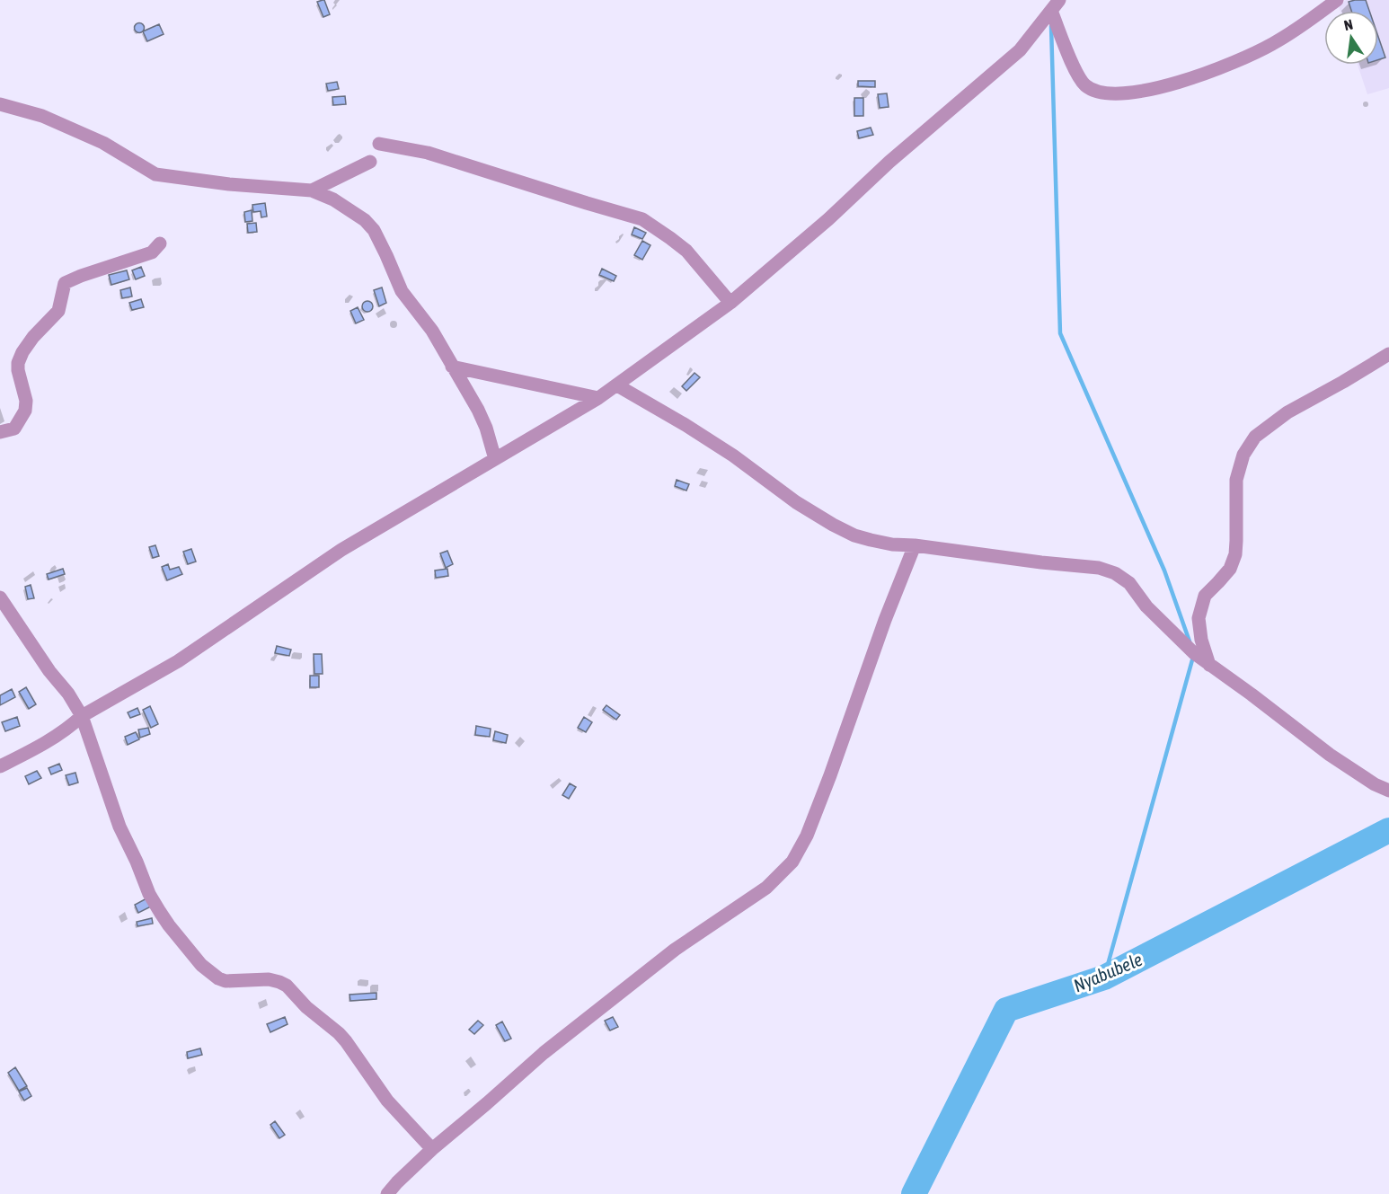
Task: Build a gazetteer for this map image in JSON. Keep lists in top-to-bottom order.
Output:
{
  "water": ["Nyabubele"],
  "north": "top"
}
